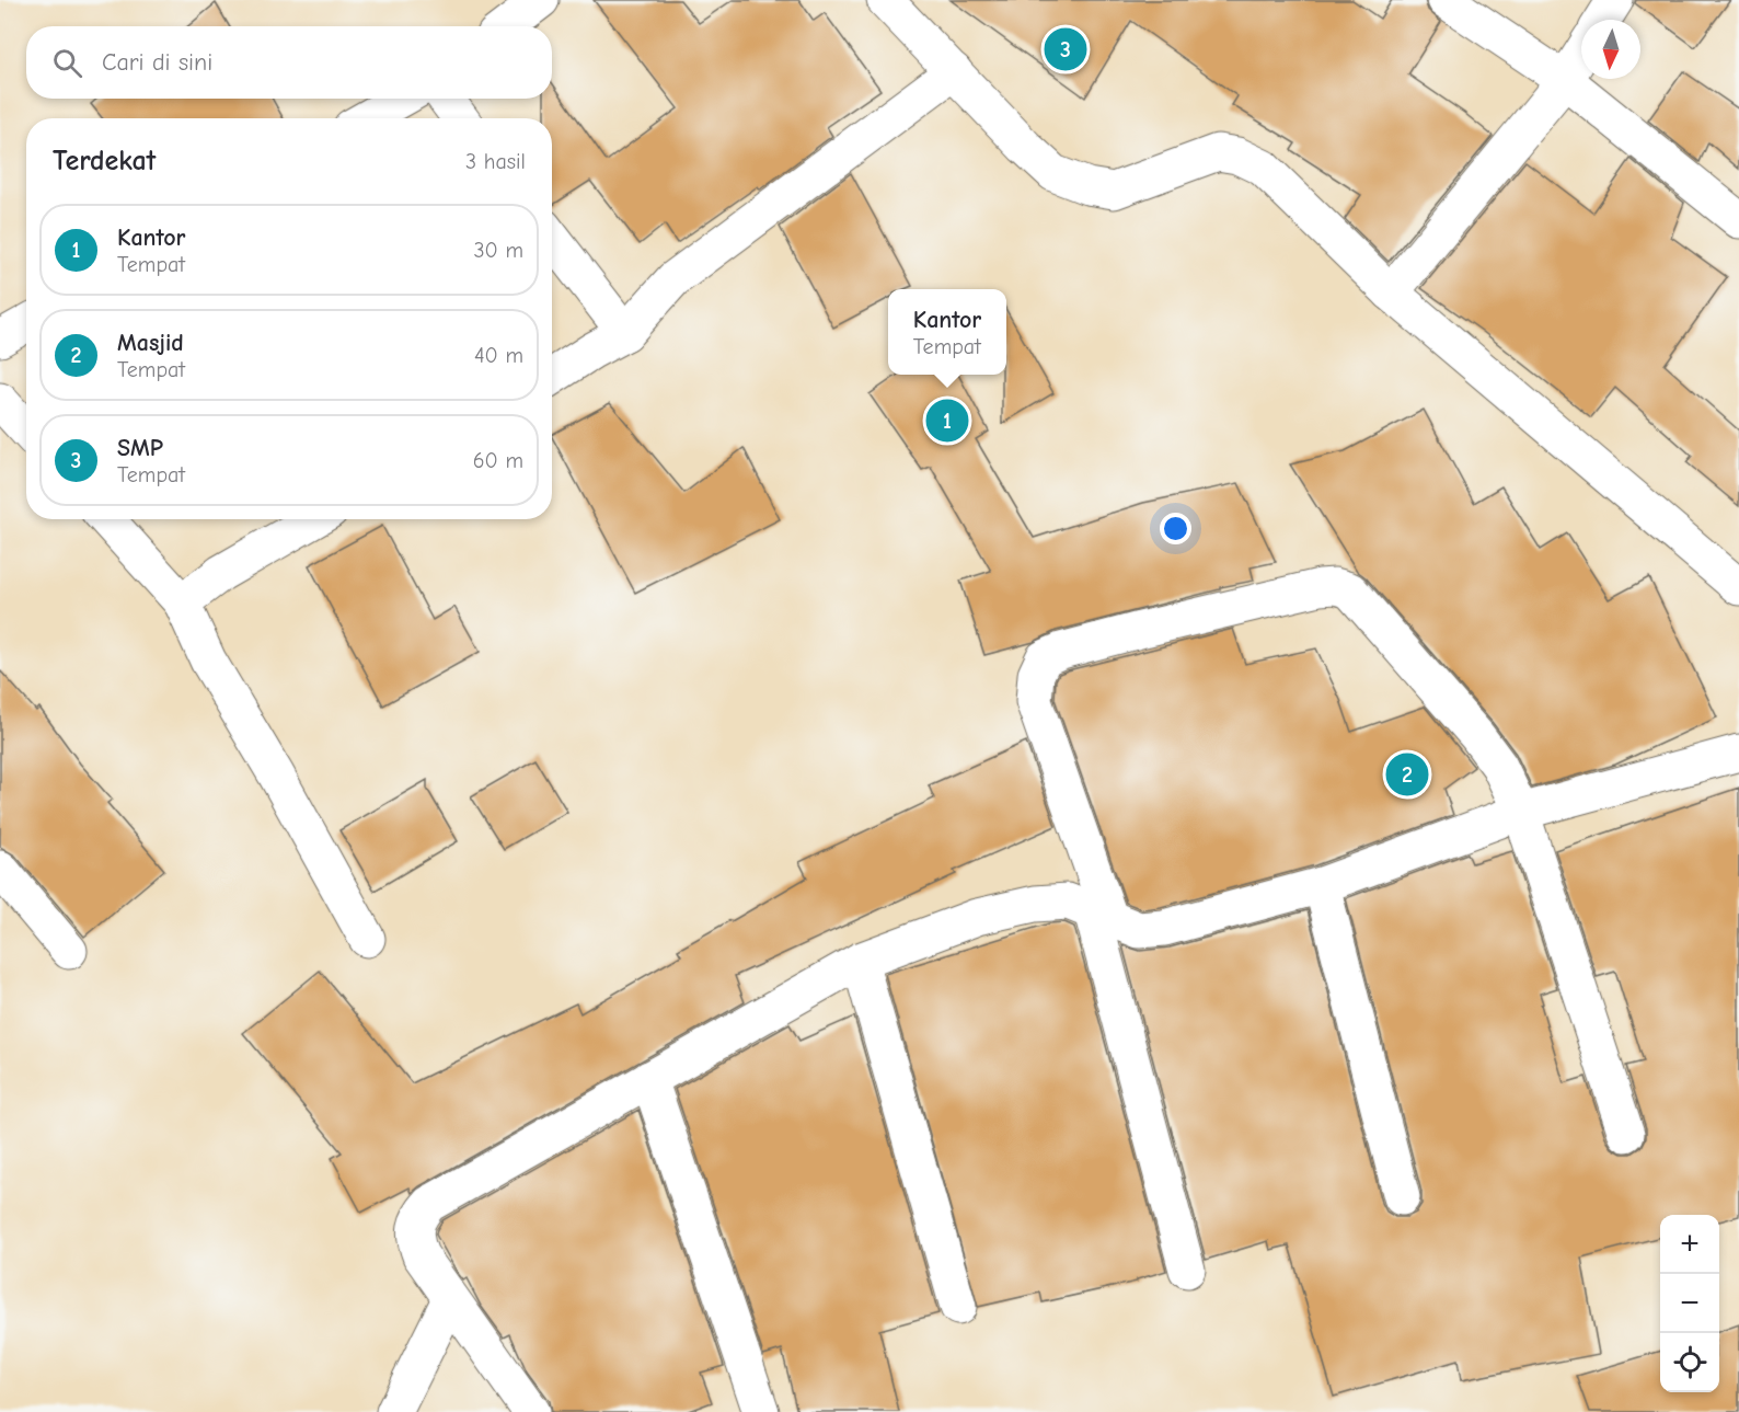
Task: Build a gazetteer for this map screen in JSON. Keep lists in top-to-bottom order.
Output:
{
  "north": "bottom",
  "page": {
    "pins": ["3", "1", "2"],
    "search": "Cari di sini",
    "heading": ["Terdekat", "3 hasil"],
    "list": [
      {
        "mark": "1",
        "name": "Kantor",
        "note": "Tempat",
        "value": "30 m"
      },
      {
        "mark": "2",
        "name": "Masjid",
        "note": "Tempat",
        "value": "40 m"
      },
      {
        "mark": "3",
        "name": "SMP",
        "note": "Tempat",
        "value": "60 m"
      }
    ],
    "popup": ["Kantor", "Tempat"],
    "map_buttons": ["+", "−"]
  }
}
